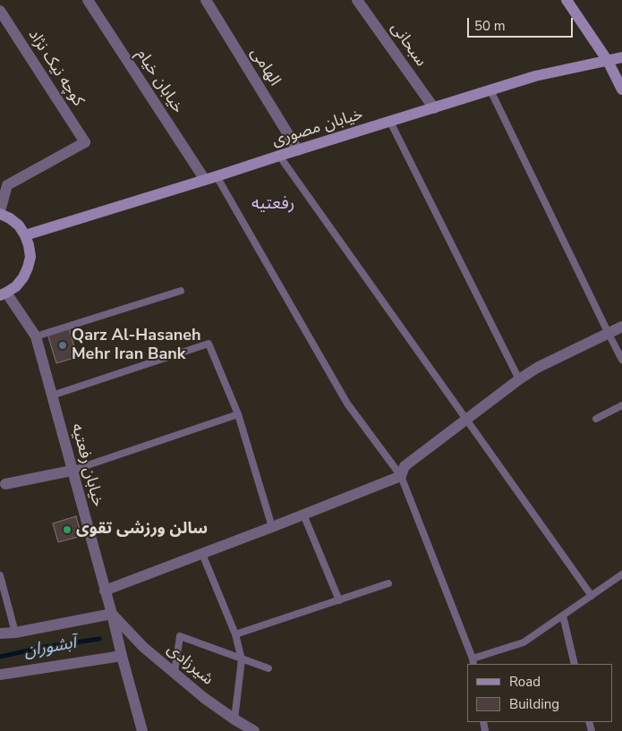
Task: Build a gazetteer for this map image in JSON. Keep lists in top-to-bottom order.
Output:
{
  "streets": {
    "main road": ["خیابان مصوری"],
    "street": [
      "سبحانی",
      "الهامی",
      "کوچه نیک نژاد",
      "خیابان خیام",
      "خیابان رفعتیه",
      "شیرزادی"
    ]
  },
  "crossings": [
    ["سبحانی", "خیابان مصوری"],
    ["الهامی", "خیابان مصوری"],
    ["خیابان خیام", "خیابان مصوری"],
    ["خیابان رفعتیه", "شیرزادی"]
  ],
  "districts": ["رفعتیه"],
  "water": ["آبشوران"],
  "places": ["Qarz Al-Hasaneh Mehr Iran Bank", "سالن ورزشی تقوی"],
  "legend": ["Road", "Building"],
  "scale_bar": "50 m"
}
